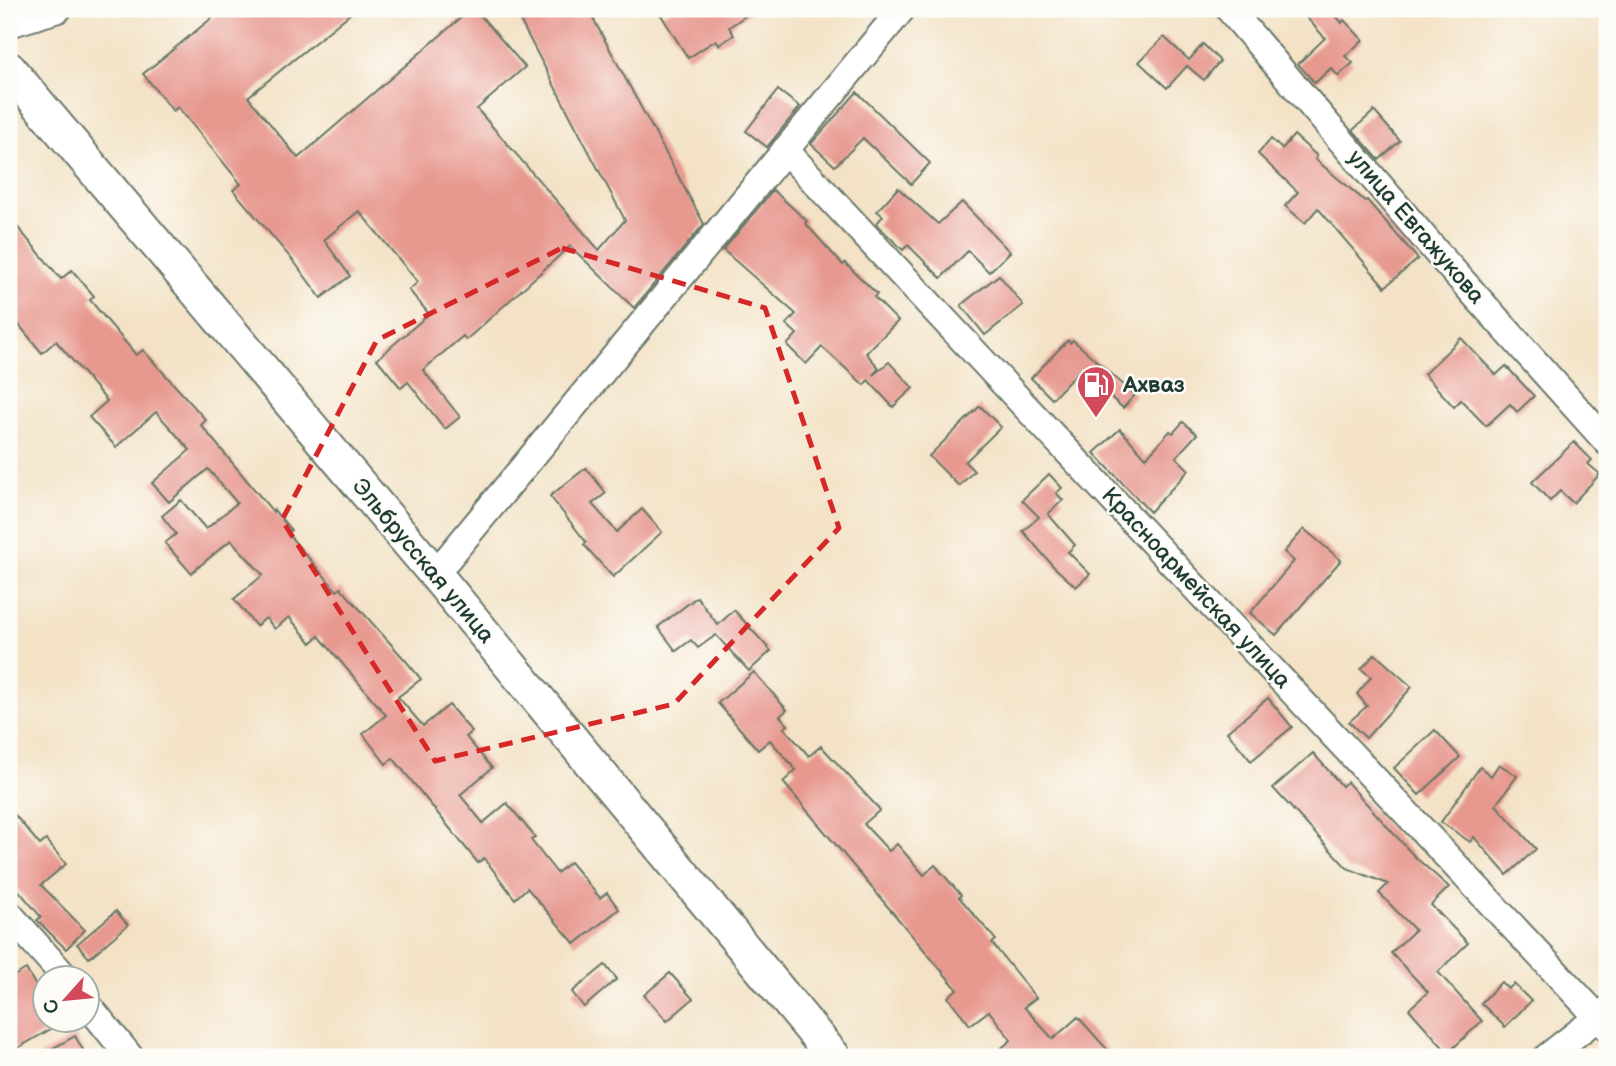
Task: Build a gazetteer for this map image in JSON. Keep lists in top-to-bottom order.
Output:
{
  "streets": {
    "street": ["улица Евгажукова", "Эльбрусская улица", "Красноармейская улица"]
  },
  "places": {
    "fuel station": ["Ахваз"]
  },
  "north": "bottom left"
}
